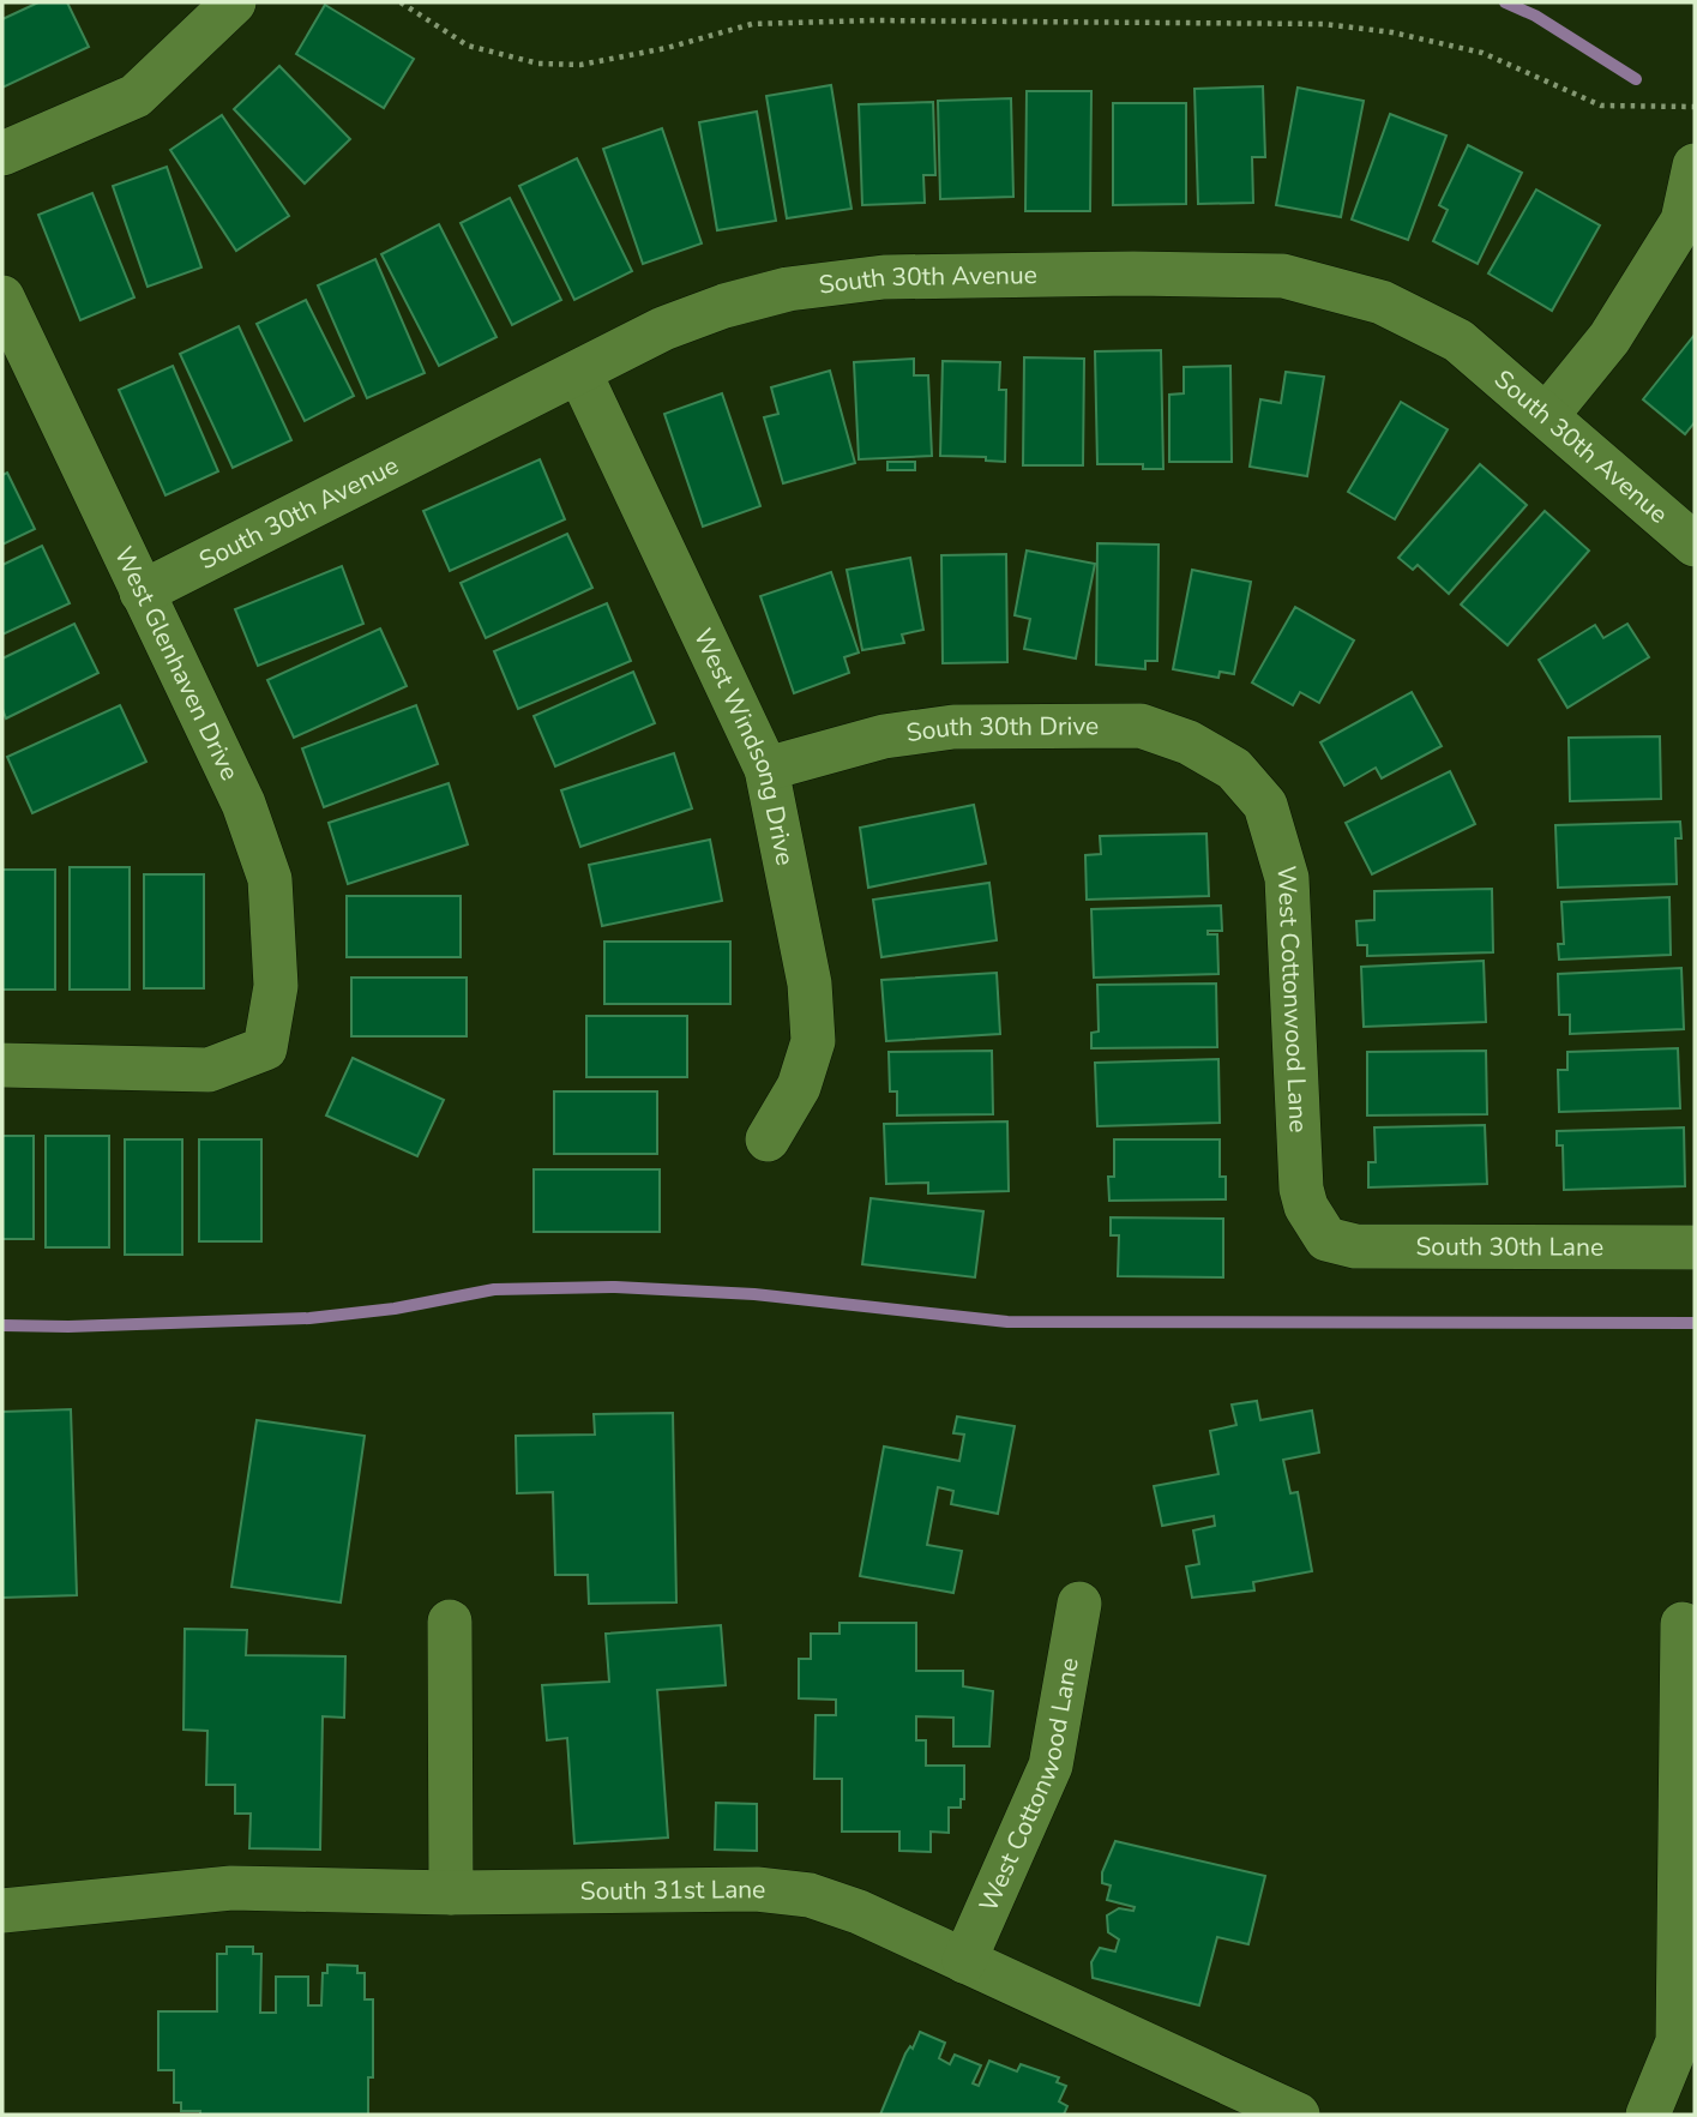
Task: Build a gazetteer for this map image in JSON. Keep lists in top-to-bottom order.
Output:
{
  "streets": {
    "street": [
      "South 30th Avenue",
      "West Glenhaven Drive",
      "South 30th Drive",
      "West Windsong Drive",
      "West Cottonwood Lane",
      "South 30th Lane",
      "South 31st Lane"
    ]
  },
  "crossings": [
    ["South 30th Avenue", "West Glenhaven Drive"],
    ["South 30th Avenue", "West Windsong Drive"],
    ["South 30th Drive", "West Windsong Drive"],
    ["South 30th Drive", "West Cottonwood Lane"],
    ["West Cottonwood Lane", "South 30th Lane"],
    ["West Cottonwood Lane", "South 31st Lane"]
  ]
}
